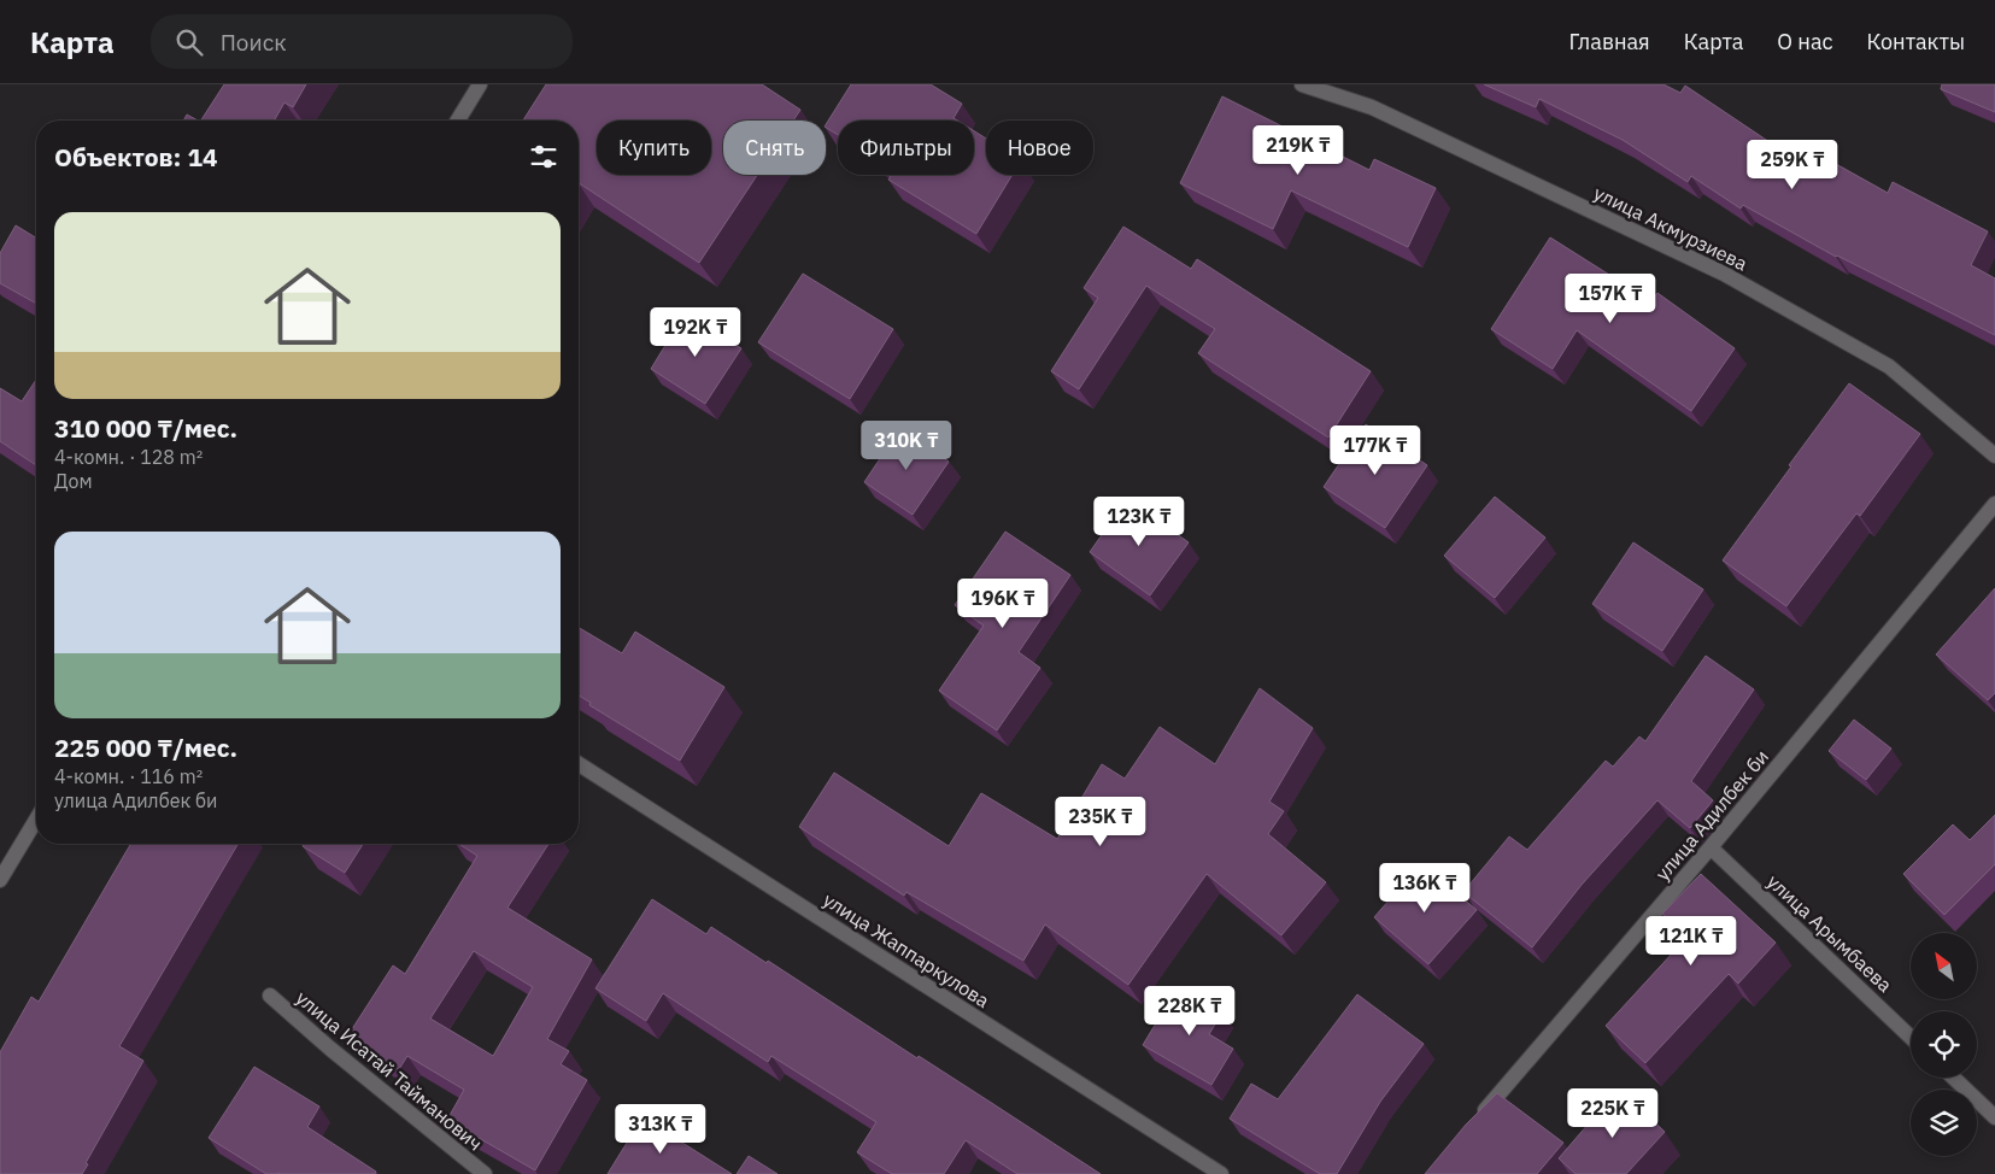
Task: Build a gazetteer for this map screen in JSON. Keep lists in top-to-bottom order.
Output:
{
  "streets": {
    "street": [
      "улица Акмурзиева",
      "улица Адилбек би",
      "улица Арымбаева",
      "улица Жаппаркулова",
      "улица Исатай Тайманович"
    ]
  },
  "crossings": [
    ["улица Адилбек би", "улица Арымбаева"]
  ],
  "north": "top left",
  "page": {
    "header": "Карта",
    "search": "Поиск",
    "nav": [
      "Главная",
      "Карта",
      "О нас",
      "Контакты"
    ],
    "chip": [
      "Купить",
      "Снять",
      "Фильтры",
      "Новое"
    ],
    "heading": "Объектов: 14",
    "price": [
      "219K ₸",
      "259K ₸",
      "157K ₸",
      "192K ₸",
      "310K ₸",
      "177K ₸",
      "123K ₸",
      "196K ₸",
      "235K ₸",
      "136K ₸",
      "121K ₸",
      "228K ₸",
      "225K ₸",
      "313K ₸"
    ],
    "list": [
      {
        "name": "310 000 ₸/мес.",
        "note": "4-комн. · 128 m² · Дом"
      },
      {
        "name": "225 000 ₸/мес.",
        "note": "4-комн. · 116 m² · улица Адилбек би"
      }
    ]
  }
}
